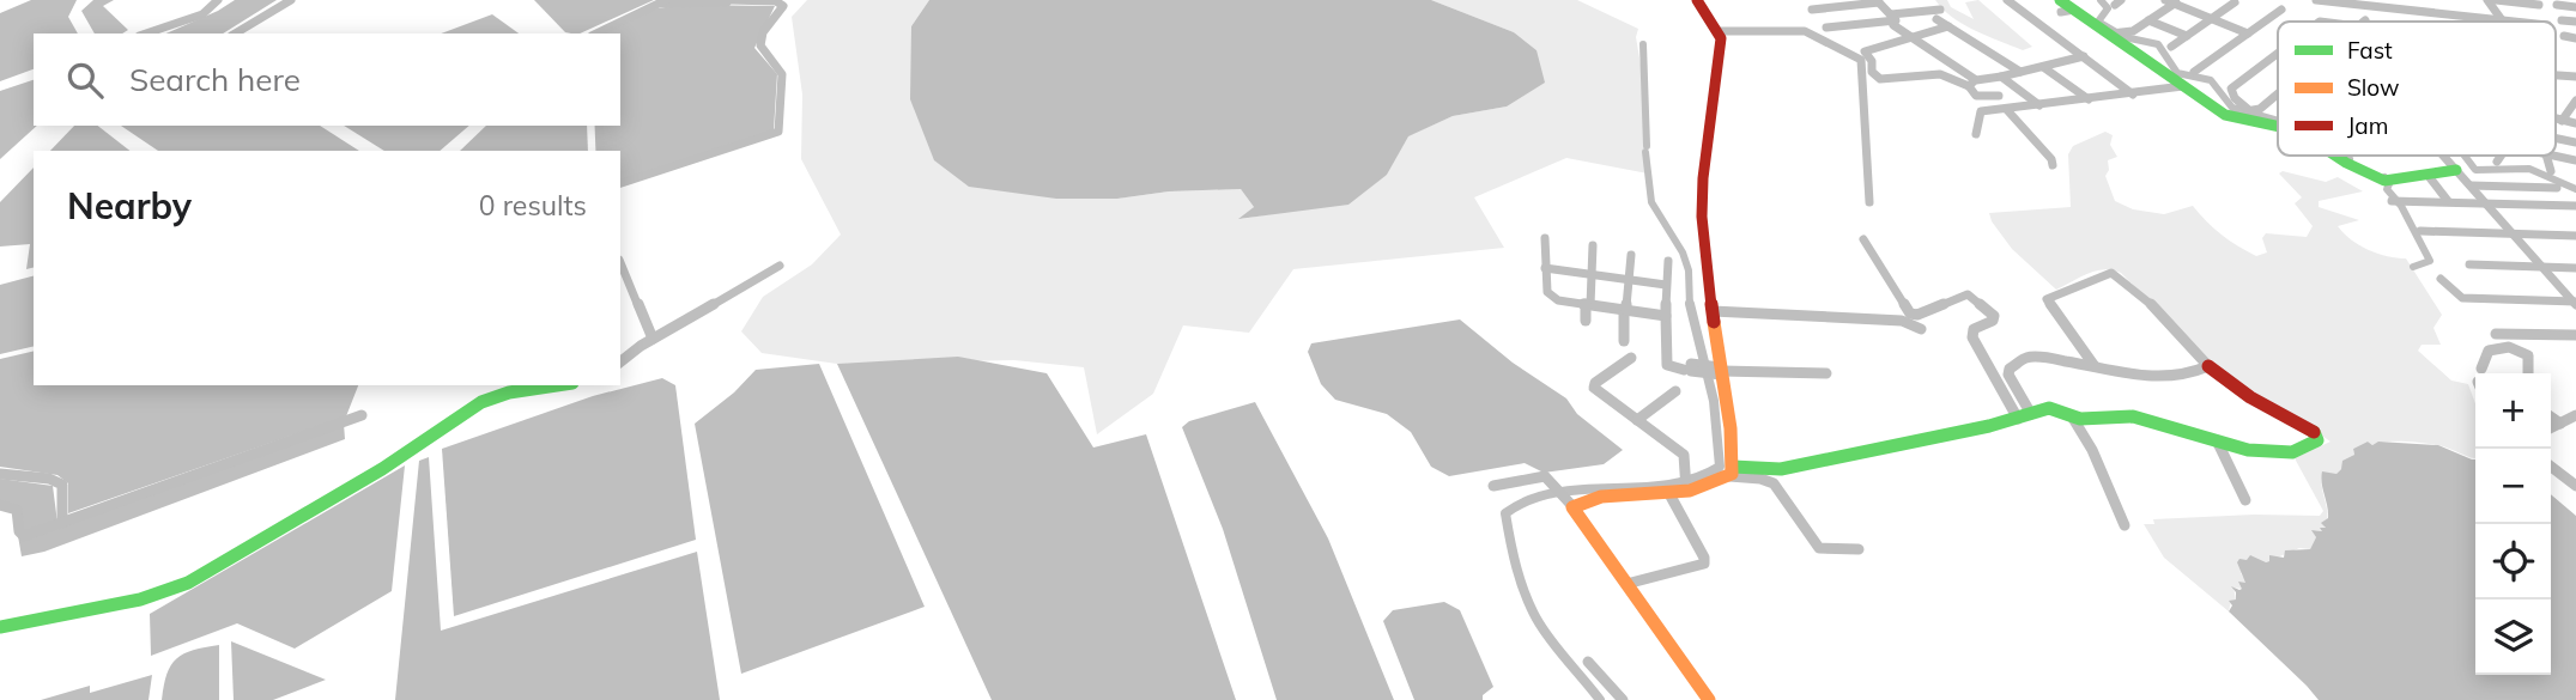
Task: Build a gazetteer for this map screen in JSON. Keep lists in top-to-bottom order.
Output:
{
  "legend": ["Fast", "Slow", "Jam"],
  "page": {
    "search": "Search here",
    "heading": ["Nearby", "0 results"],
    "map_buttons": ["+", "−"]
  }
}
